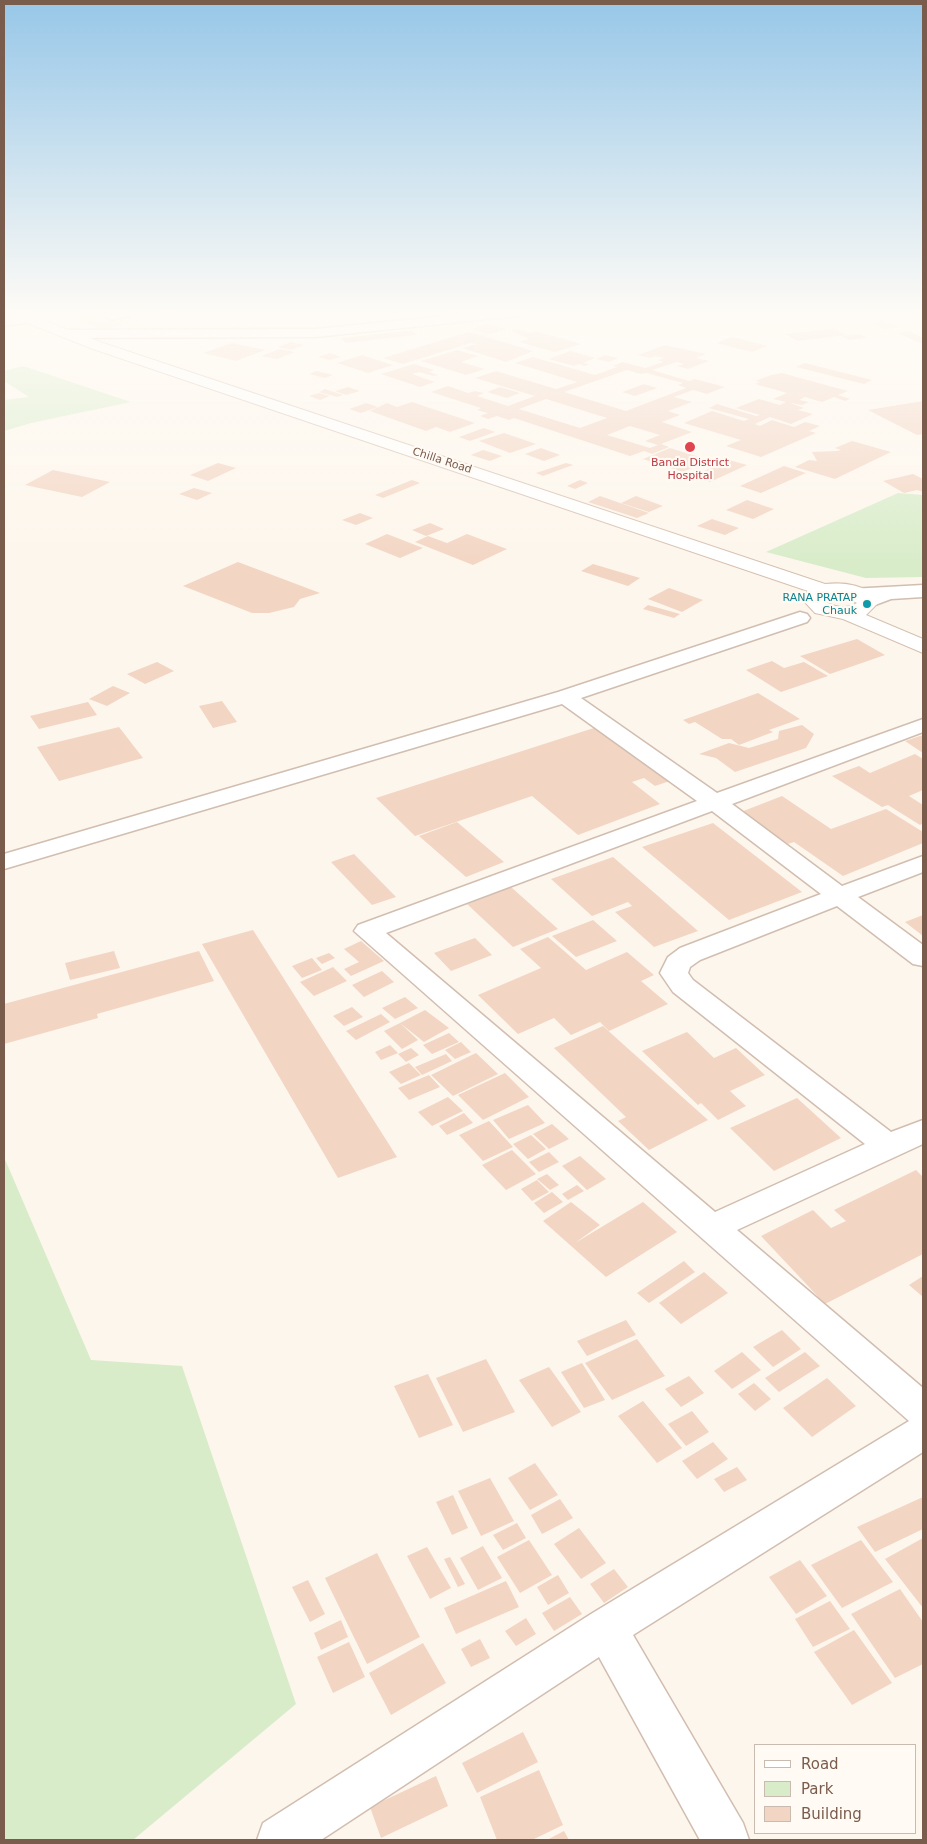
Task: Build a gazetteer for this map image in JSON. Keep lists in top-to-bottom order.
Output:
{
  "streets": {
    "main road": ["Chilla Road"]
  },
  "places": ["Banda District Hospital", "RANA PRATAP Chauk"],
  "legend": ["Road", "Park", "Building"]
}
